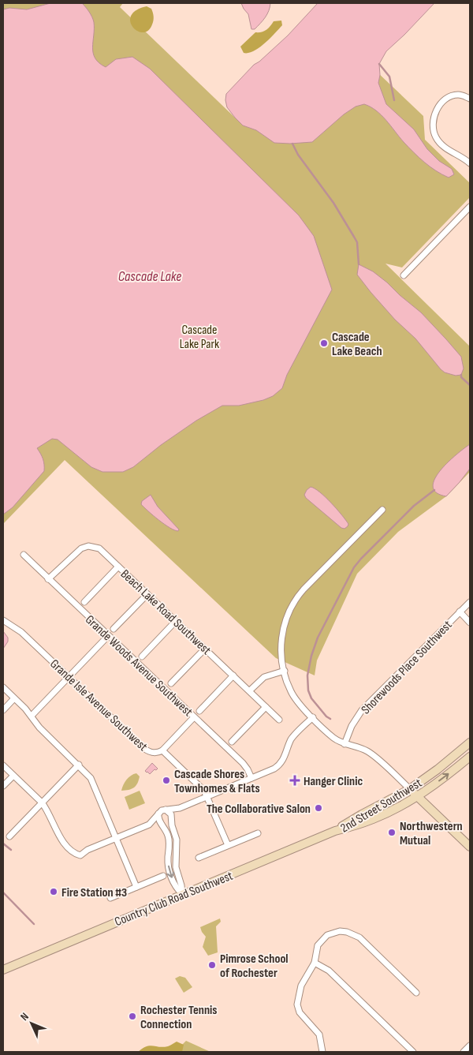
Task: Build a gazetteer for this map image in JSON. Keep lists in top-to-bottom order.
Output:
{
  "streets": {
    "main road": ["2nd Street Southwest", "Country Club Road Southwest"],
    "street": [
      "Beach Lake Road Southwest",
      "Grande Woods Avenue Southwest",
      "Shorewoods Place Southwest",
      "Grande Isle Avenue Southwest"
    ]
  },
  "crossings": [
    ["Beach Lake Road Southwest", "Grande Woods Avenue Southwest"],
    ["2nd Street Southwest", "Country Club Road Southwest"]
  ],
  "water": ["Cascade Lake"],
  "parks": ["Cascade Lake Park"],
  "places": {
    "other": [
      "Cascade Lake Beach",
      "Cascade Shores Townhomes & Flats",
      "The Collaborative Salon",
      "Northwestern Mutual",
      "Fire Station #3",
      "Pimrose School of Rochester",
      "Rochester Tennis Connection"
    ],
    "health": ["Hanger Clinic"]
  },
  "north": "top left"
}
